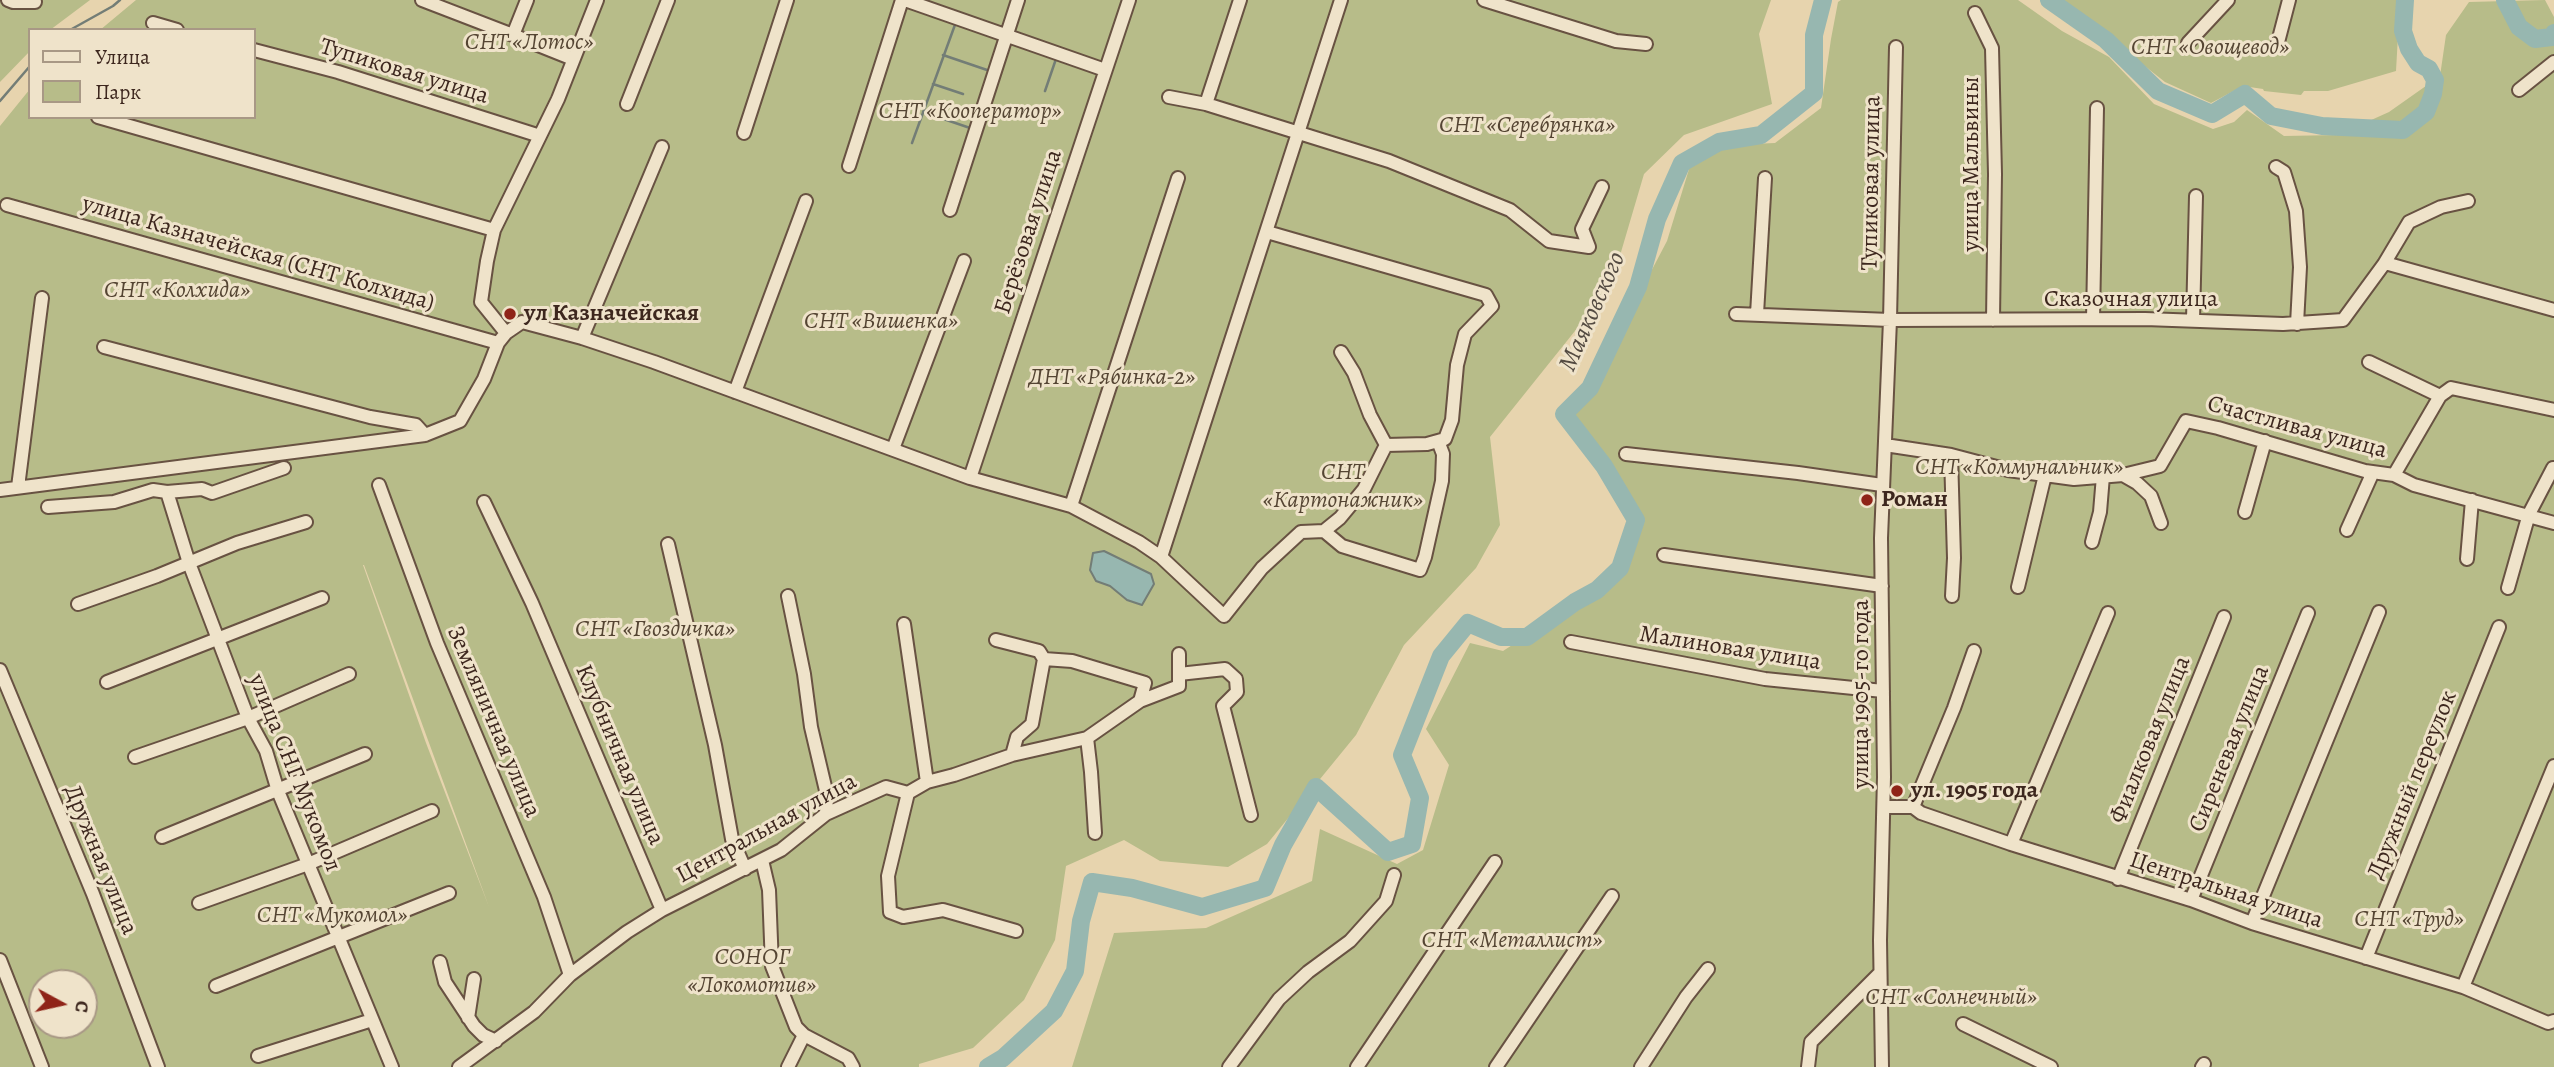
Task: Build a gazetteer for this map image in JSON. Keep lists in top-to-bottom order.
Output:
{
  "streets": {
    "street": [
      "Тупиковая улица",
      "улица Мальвины",
      "Берёзовая улица",
      "улица Казначейская (СНТ Колхида)",
      "Сказочная улица",
      "Счастливая улица",
      "Малиновая улица",
      "улица 1905-го года",
      "Земляничная улица",
      "Фиалковая улица",
      "Сиреневая улица",
      "Клубничная улица",
      "улица СНГ Мукомол",
      "Дружный переулок",
      "Центральная улица",
      "Дружная улица"
    ]
  },
  "crossings": [
    ["Тупиковая улица", "Сказочная улица"],
    ["Тупиковая улица", "улица 1905-го года"],
    ["улица Мальвины", "Сказочная улица"],
    ["Сказочная улица", "улица 1905-го года"],
    ["Счастливая улица", "улица 1905-го года"],
    ["Малиновая улица", "улица 1905-го года"],
    ["улица 1905-го года", "Центральная улица"],
    ["Земляничная улица", "Центральная улица"],
    ["Фиалковая улица", "Центральная улица"],
    ["Сиреневая улица", "Центральная улица"],
    ["Клубничная улица", "Центральная улица"],
    ["Дружный переулок", "Центральная улица"]
  ],
  "water": ["Маяковского"],
  "parks": [
    "СНТ «Лотос»",
    "СНТ «Овощевод»",
    "СНТ «Кооператор»",
    "СНТ «Серебрянка»",
    "СНТ «Колхида»",
    "СНТ «Вишенка»",
    "ДНТ «Рябинка-2»",
    "СНТ «Коммунальник»",
    "СНТ «Картонажник»",
    "СНТ «Гвоздичка»",
    "СНТ «Мукомол»",
    "СНТ «Труд»",
    "СНТ «Металлист»",
    "СОНОГ «Локомотив»",
    "СНТ «Солнечный»"
  ],
  "places": ["ул Казначейская", "Роман", "ул. 1905 года"],
  "legend": ["Улица", "Парк"],
  "north": "right"
}
